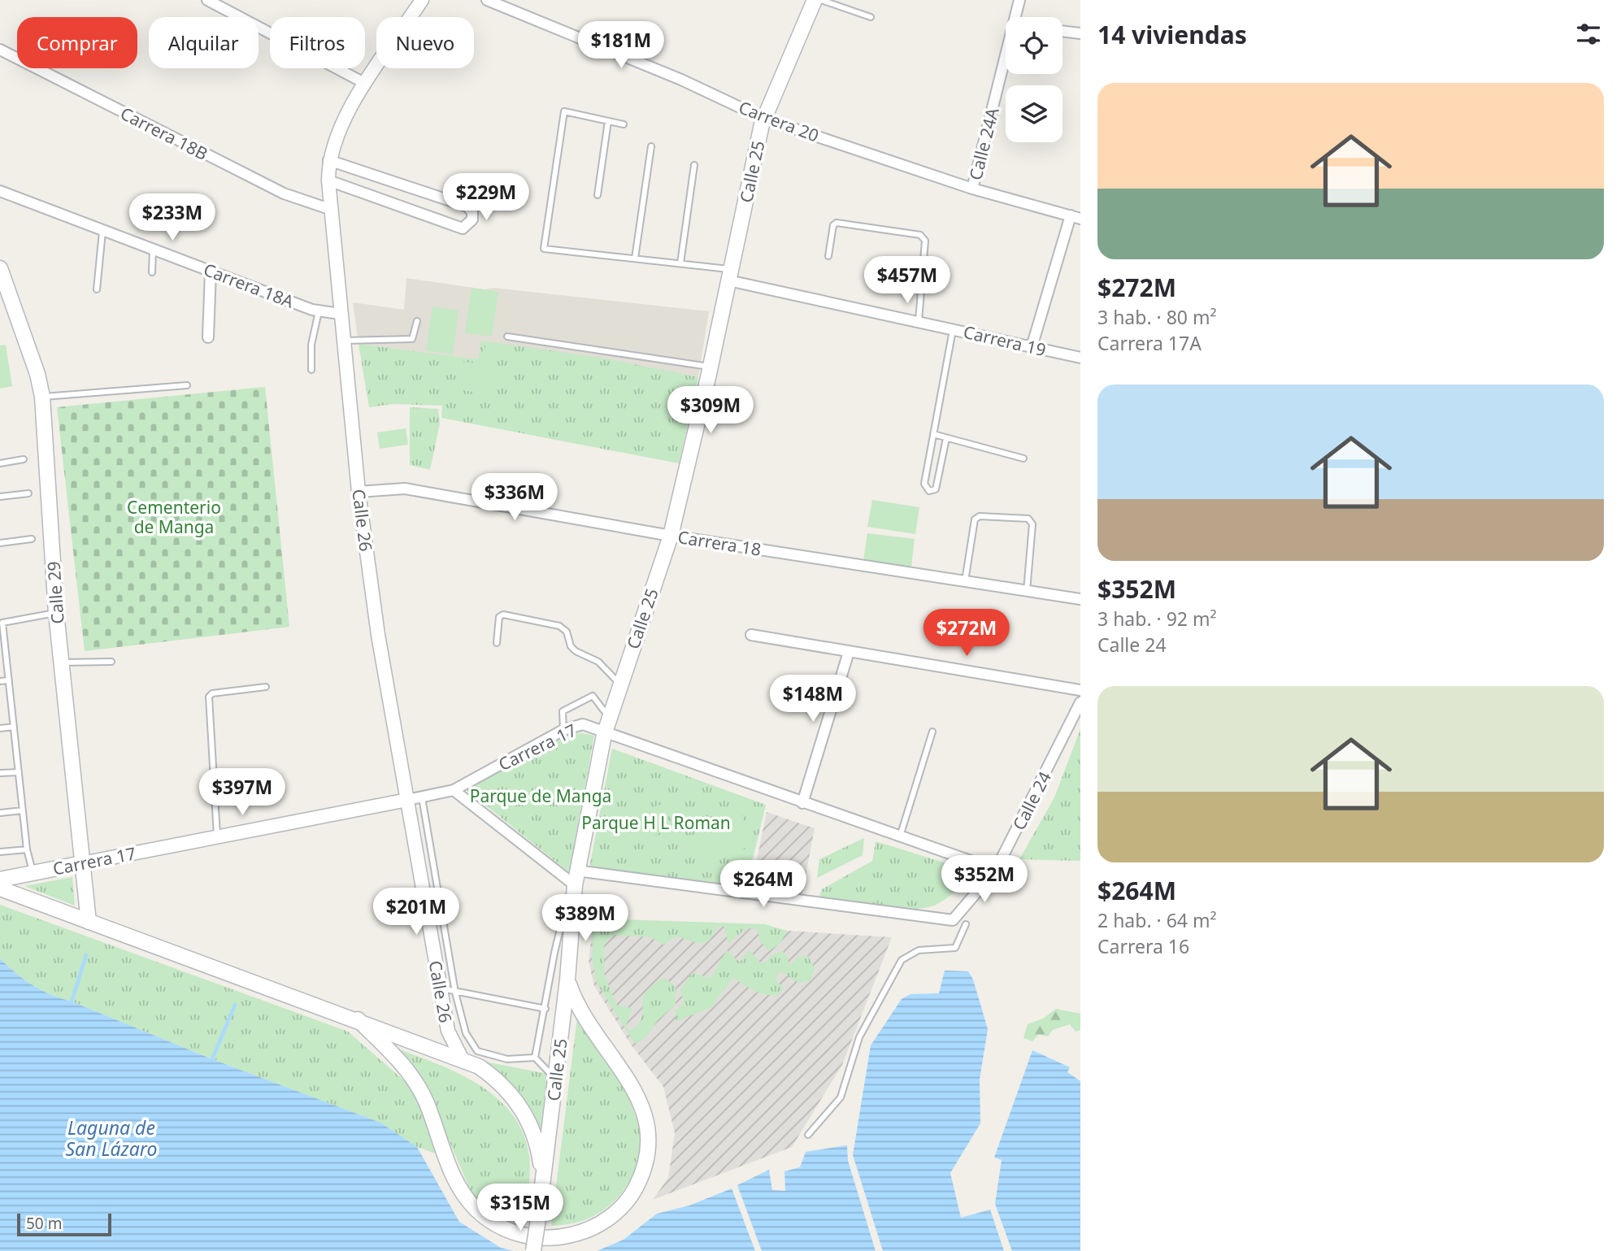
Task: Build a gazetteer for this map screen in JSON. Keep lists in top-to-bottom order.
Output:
{
  "streets": {
    "main road": ["Calle 25", "Calle 29", "Carrera 17"],
    "street": [
      "Carrera 20",
      "Carrera 18B",
      "Calle 24A",
      "Carrera 18A",
      "Carrera 19",
      "Calle 26",
      "Carrera 18",
      "Calle 24"
    ]
  },
  "crossings": [
    ["Carrera 20", "Calle 24A"],
    ["Carrera 20", "Calle 25"],
    ["Carrera 18B", "Calle 26"],
    ["Calle 25", "Carrera 19"],
    ["Calle 25", "Carrera 18"],
    ["Calle 25", "Carrera 17"],
    ["Calle 25", "Calle 24"],
    ["Carrera 18A", "Calle 26"],
    ["Calle 26", "Carrera 18"],
    ["Calle 26", "Carrera 17"],
    ["Calle 29", "Carrera 17"],
    ["Carrera 17", "Calle 24"]
  ],
  "water": ["Laguna de San Lázaro"],
  "parks": ["Cementerio de Manga", "Parque de Manga", "Parque H L Roman"],
  "scale_bar": "50 m",
  "page": {
    "heading": "14 viviendas",
    "chip": [
      "Comprar",
      "Alquilar",
      "Filtros",
      "Nuevo"
    ],
    "price": [
      "$181M",
      "$229M",
      "$233M",
      "$457M",
      "$309M",
      "$336M",
      "$272M",
      "$148M",
      "$397M",
      "$352M",
      "$264M",
      "$201M",
      "$389M",
      "$315M"
    ],
    "list": [
      {
        "name": "$272M",
        "note": "3 hab. · 80 m² · Carrera 17A"
      },
      {
        "name": "$352M",
        "note": "3 hab. · 92 m² · Calle 24"
      },
      {
        "name": "$264M",
        "note": "2 hab. · 64 m² · Carrera 16"
      }
    ],
    "scale": "50 m"
  }
}
